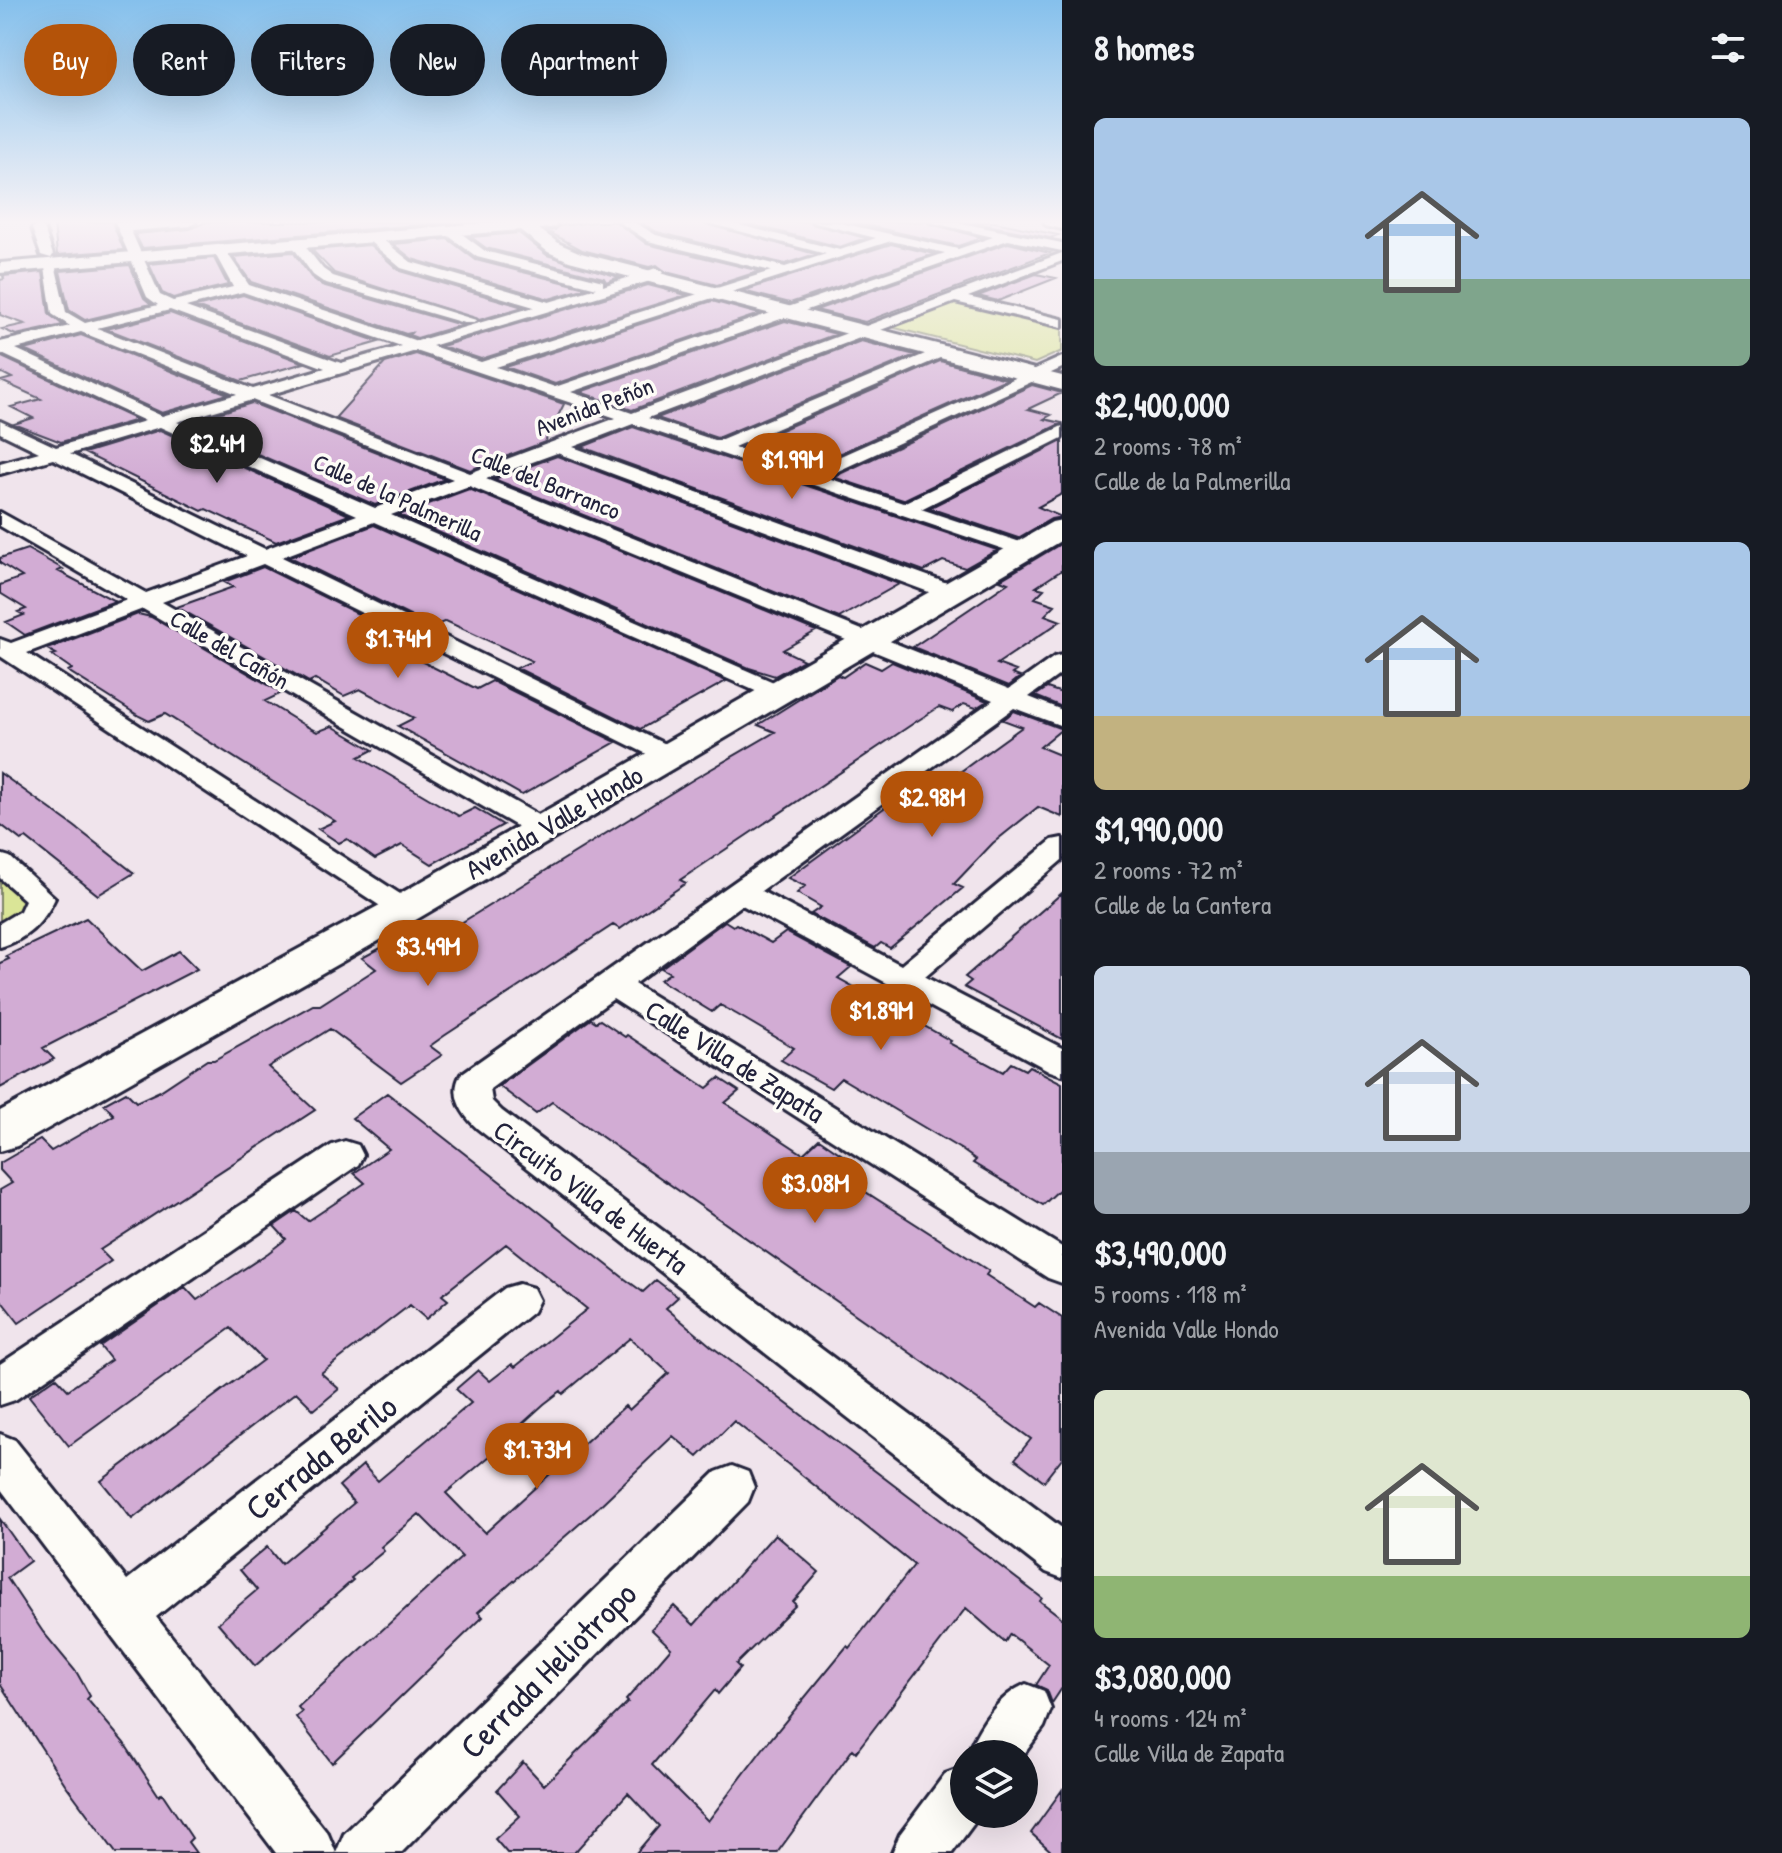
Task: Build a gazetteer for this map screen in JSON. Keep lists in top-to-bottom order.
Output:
{
  "streets": {
    "street": [
      "Avenida Peñón",
      "Calle del Barranco",
      "Calle de la Palmerilla",
      "Calle del Cañón",
      "Avenida Valle Hondo",
      "Calle Villa de Zapata",
      "Circuito Villa de Huerta",
      "Cerrada Berilo",
      "Cerrada Heliotropo"
    ]
  },
  "crossings": [
    ["Avenida Peñón", "Calle del Barranco"],
    ["Avenida Peñón", "Calle de la Palmerilla"],
    ["Avenida Peñón", "Calle del Cañón"],
    ["Calle del Barranco", "Avenida Valle Hondo"],
    ["Calle del Barranco", "Circuito Villa de Huerta"],
    ["Calle de la Palmerilla", "Avenida Valle Hondo"],
    ["Calle del Cañón", "Avenida Valle Hondo"],
    ["Calle Villa de Zapata", "Circuito Villa de Huerta"]
  ],
  "page": {
    "heading": "8 homes",
    "chip": [
      "Buy",
      "Rent",
      "Filters",
      "New",
      "Apartment"
    ],
    "list": [
      {
        "name": "$2,400,000",
        "note": "2 rooms · 78 m² · Calle de la Palmerilla"
      },
      {
        "name": "$1,990,000",
        "note": "2 rooms · 72 m² · Calle de la Cantera"
      },
      {
        "name": "$3,490,000",
        "note": "5 rooms · 118 m² · Avenida Valle Hondo"
      },
      {
        "name": "$3,080,000",
        "note": "4 rooms · 124 m² · Calle Villa de Zapata"
      }
    ],
    "price": [
      "$2.4M",
      "$1.99M",
      "$1.74M",
      "$2.98M",
      "$3.49M",
      "$1.89M",
      "$3.08M",
      "$1.73M"
    ]
  }
}
